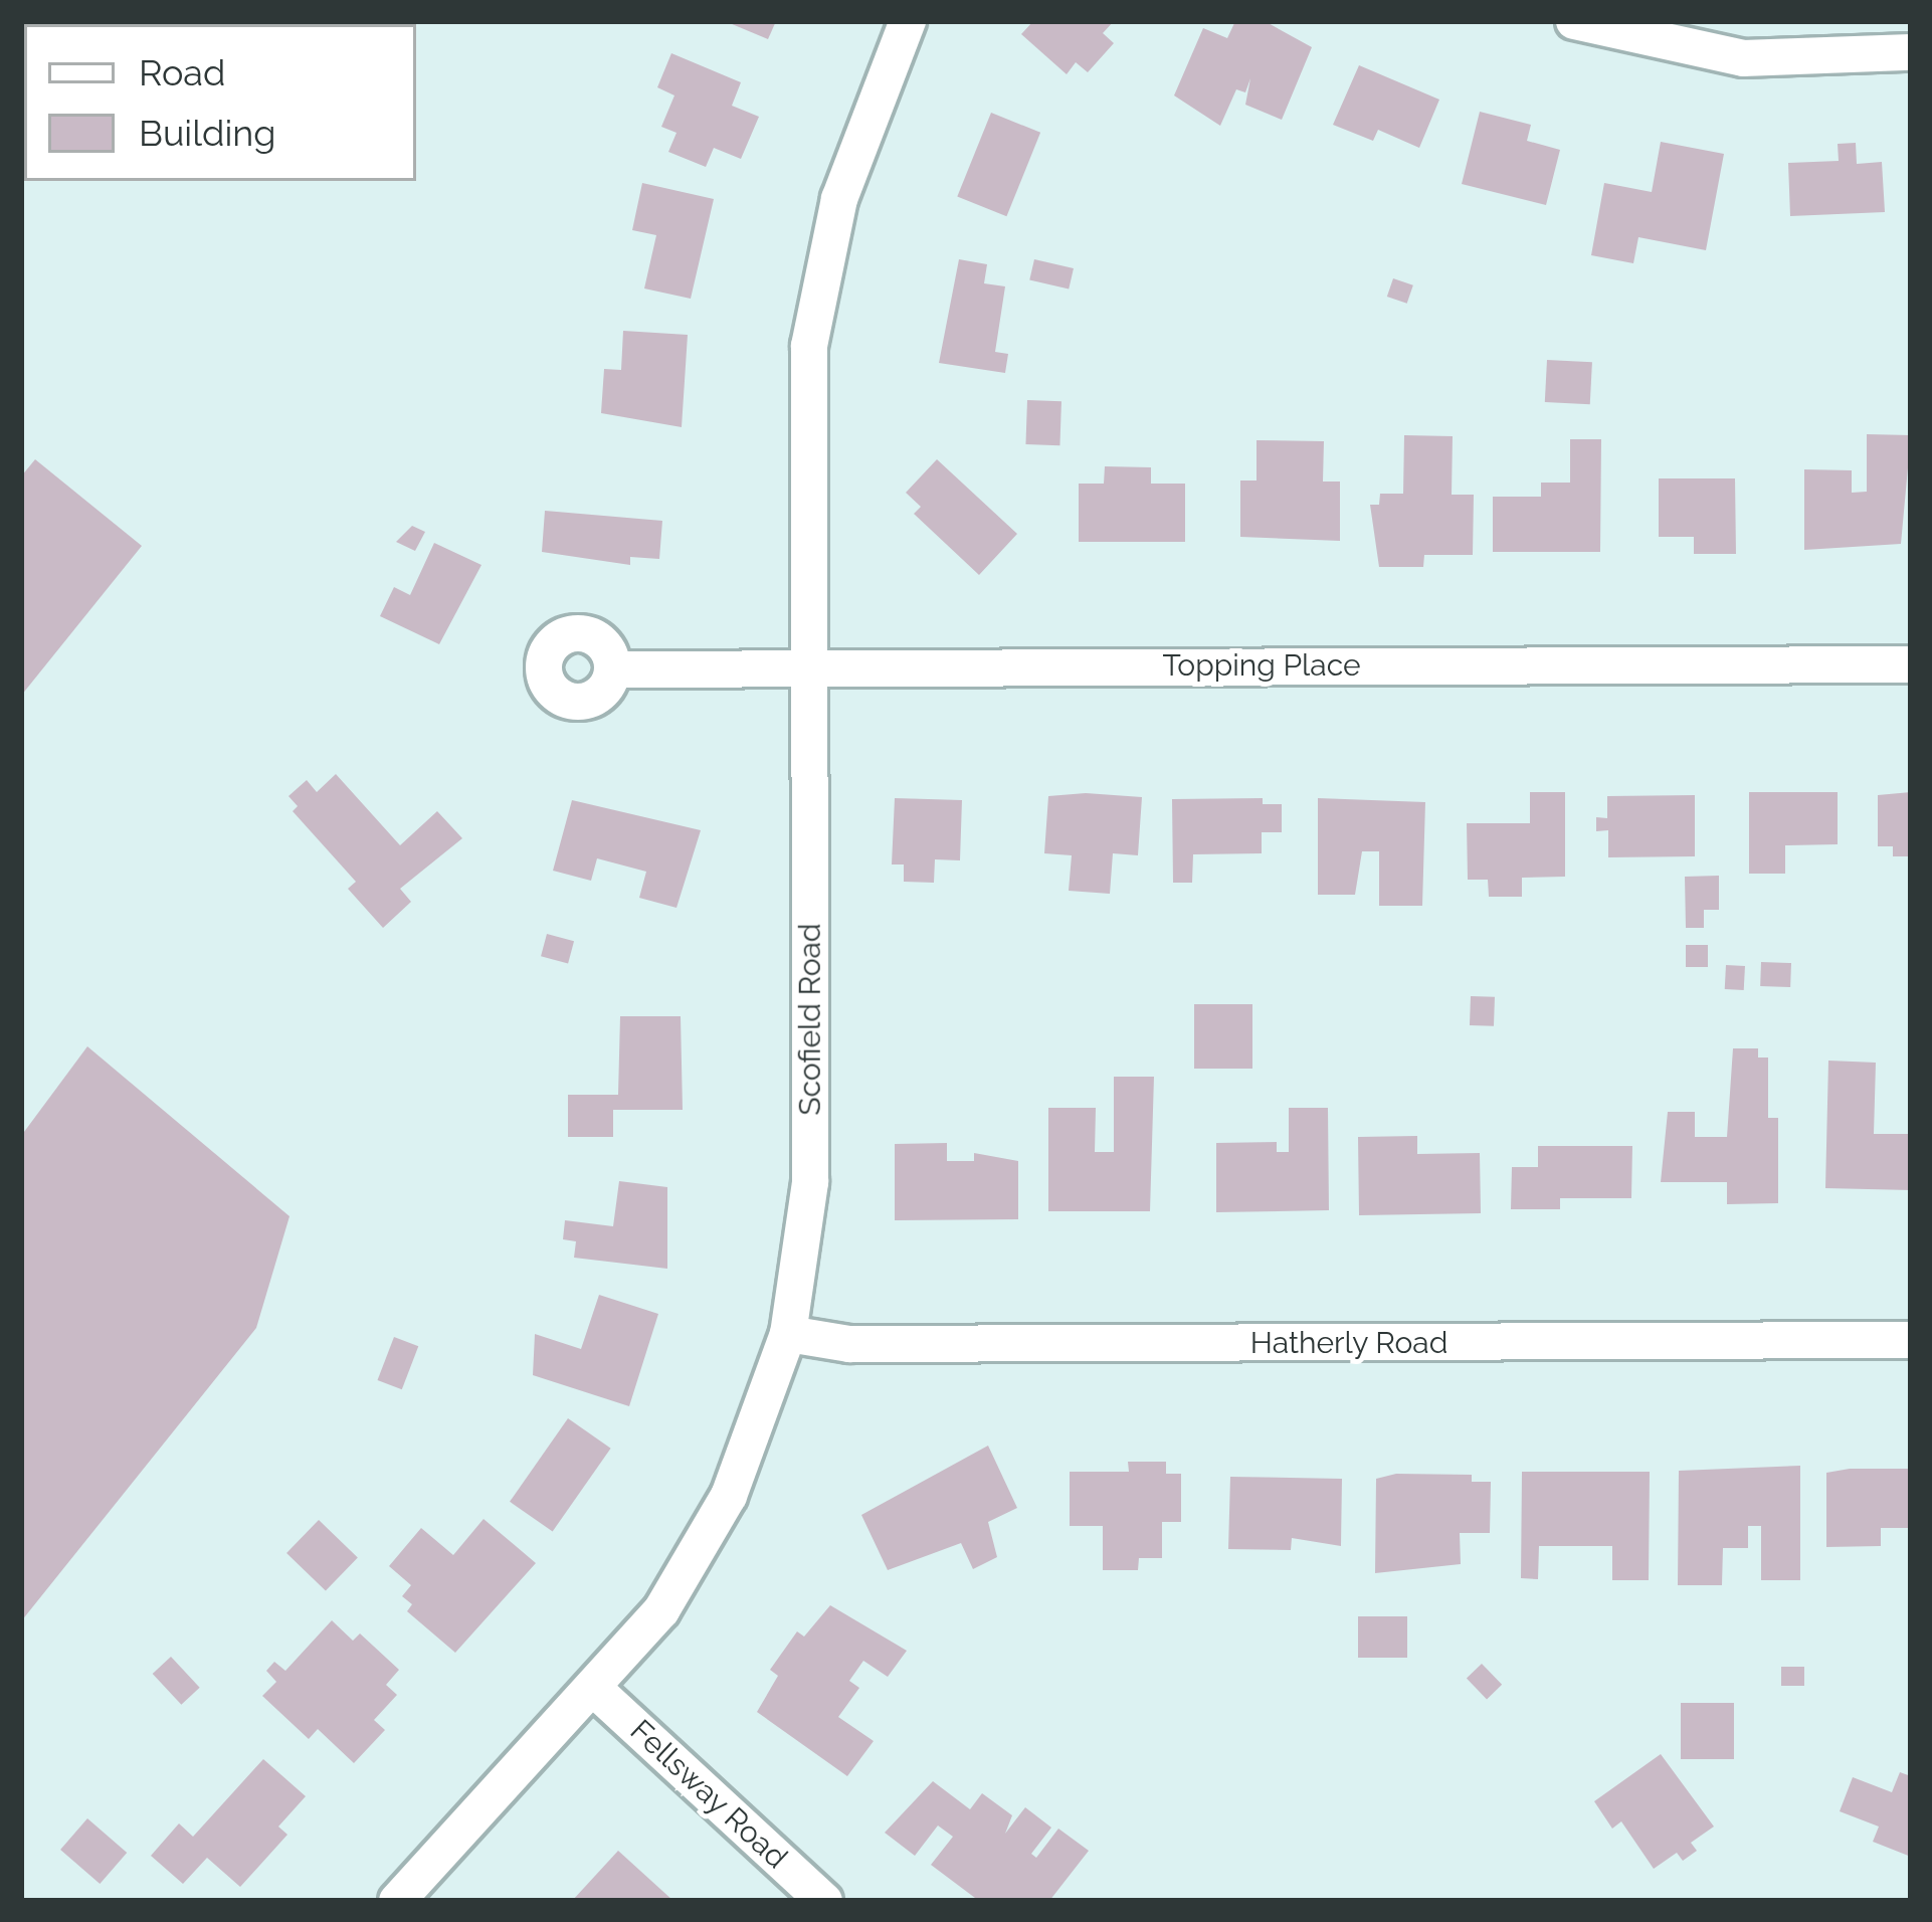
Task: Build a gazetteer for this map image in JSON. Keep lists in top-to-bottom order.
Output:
{
  "streets": {
    "street": [
      "Topping Place",
      "Scofield Road",
      "Hatherly Road",
      "Fellsway Road"
    ]
  },
  "crossings": [
    ["Topping Place", "Scofield Road"],
    ["Scofield Road", "Hatherly Road"],
    ["Scofield Road", "Fellsway Road"]
  ],
  "legend": ["Road", "Building"]
}
